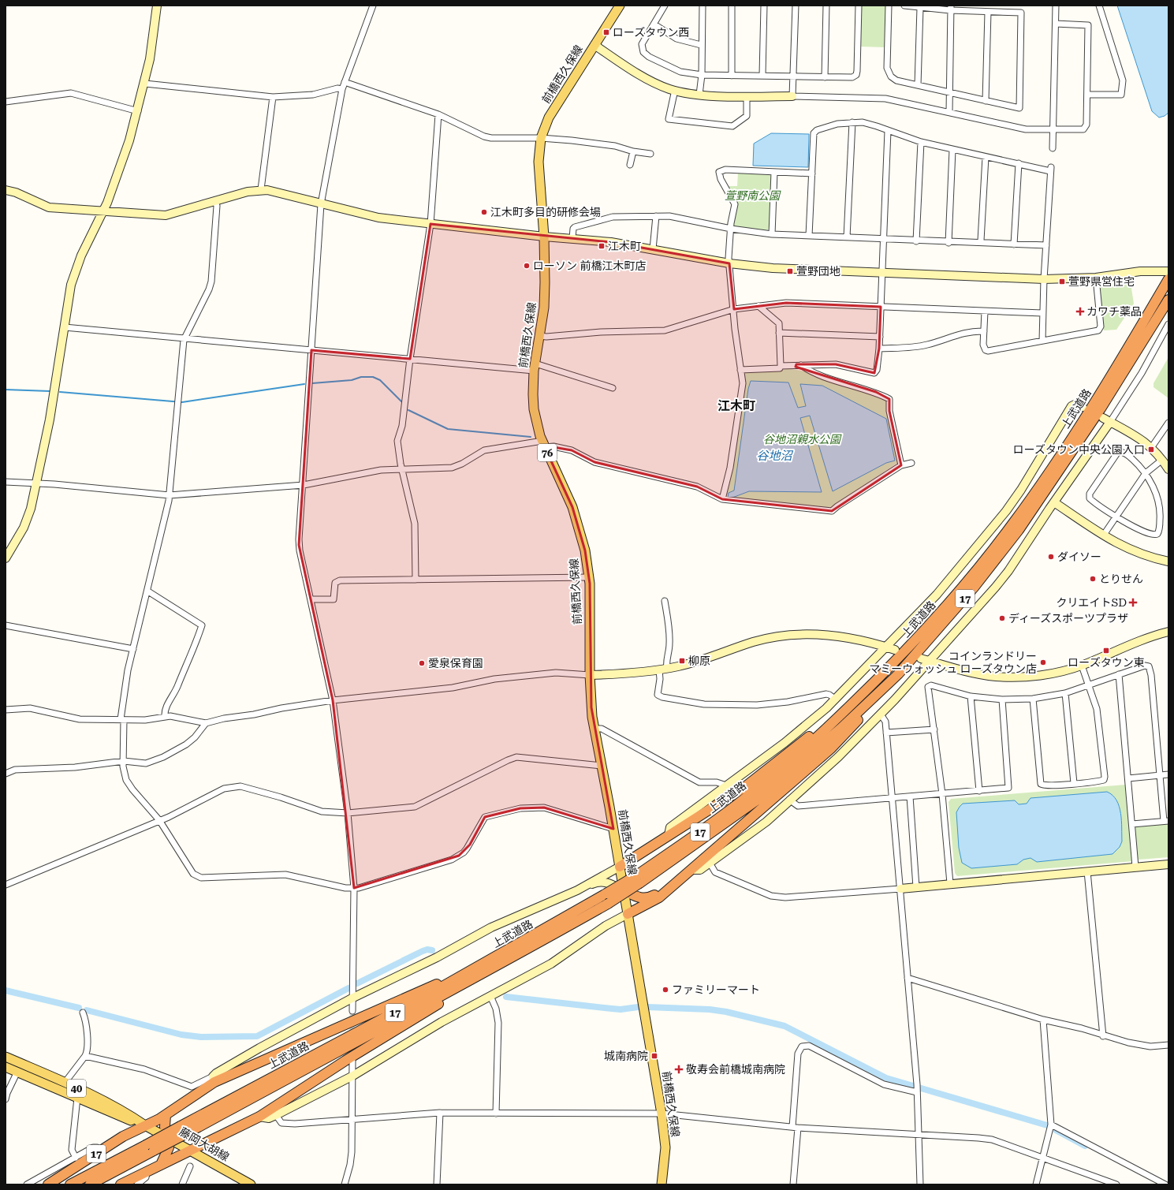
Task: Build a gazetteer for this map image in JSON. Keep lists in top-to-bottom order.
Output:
{
  "streets": {
    "highway": ["上武道路", "17"],
    "main road": [
      "前橋西久保線",
      "76",
      "40",
      "藤岡大胡線"
    ]
  },
  "crossings": [
    ["上武道路", "17"],
    ["17", "藤岡大胡線"]
  ],
  "districts": ["江木町"],
  "water": ["谷地沼"],
  "parks": ["萱野南公園", "谷地沼親水公園"],
  "places": {
    "transit": [
      "ローズタウン西",
      "江木町",
      "萱野団地",
      "萱野県営住宅",
      "ローズタウン中央公園入口",
      "ローズタウン東",
      "柳原",
      "城南病院"
    ],
    "other": [
      "江木町多目的研修会場",
      "ローソン 前橋江木町店",
      "ダイソー",
      "とりせん",
      "ディーズスポーツプラザ",
      "コインランドリー マミーウォッシュ ローズタウン店",
      "愛泉保育園",
      "ファミリーマート"
    ],
    "health": ["カワチ薬品", "クリエイトSD", "敬寿会前橋城南病院"]
  }
}
